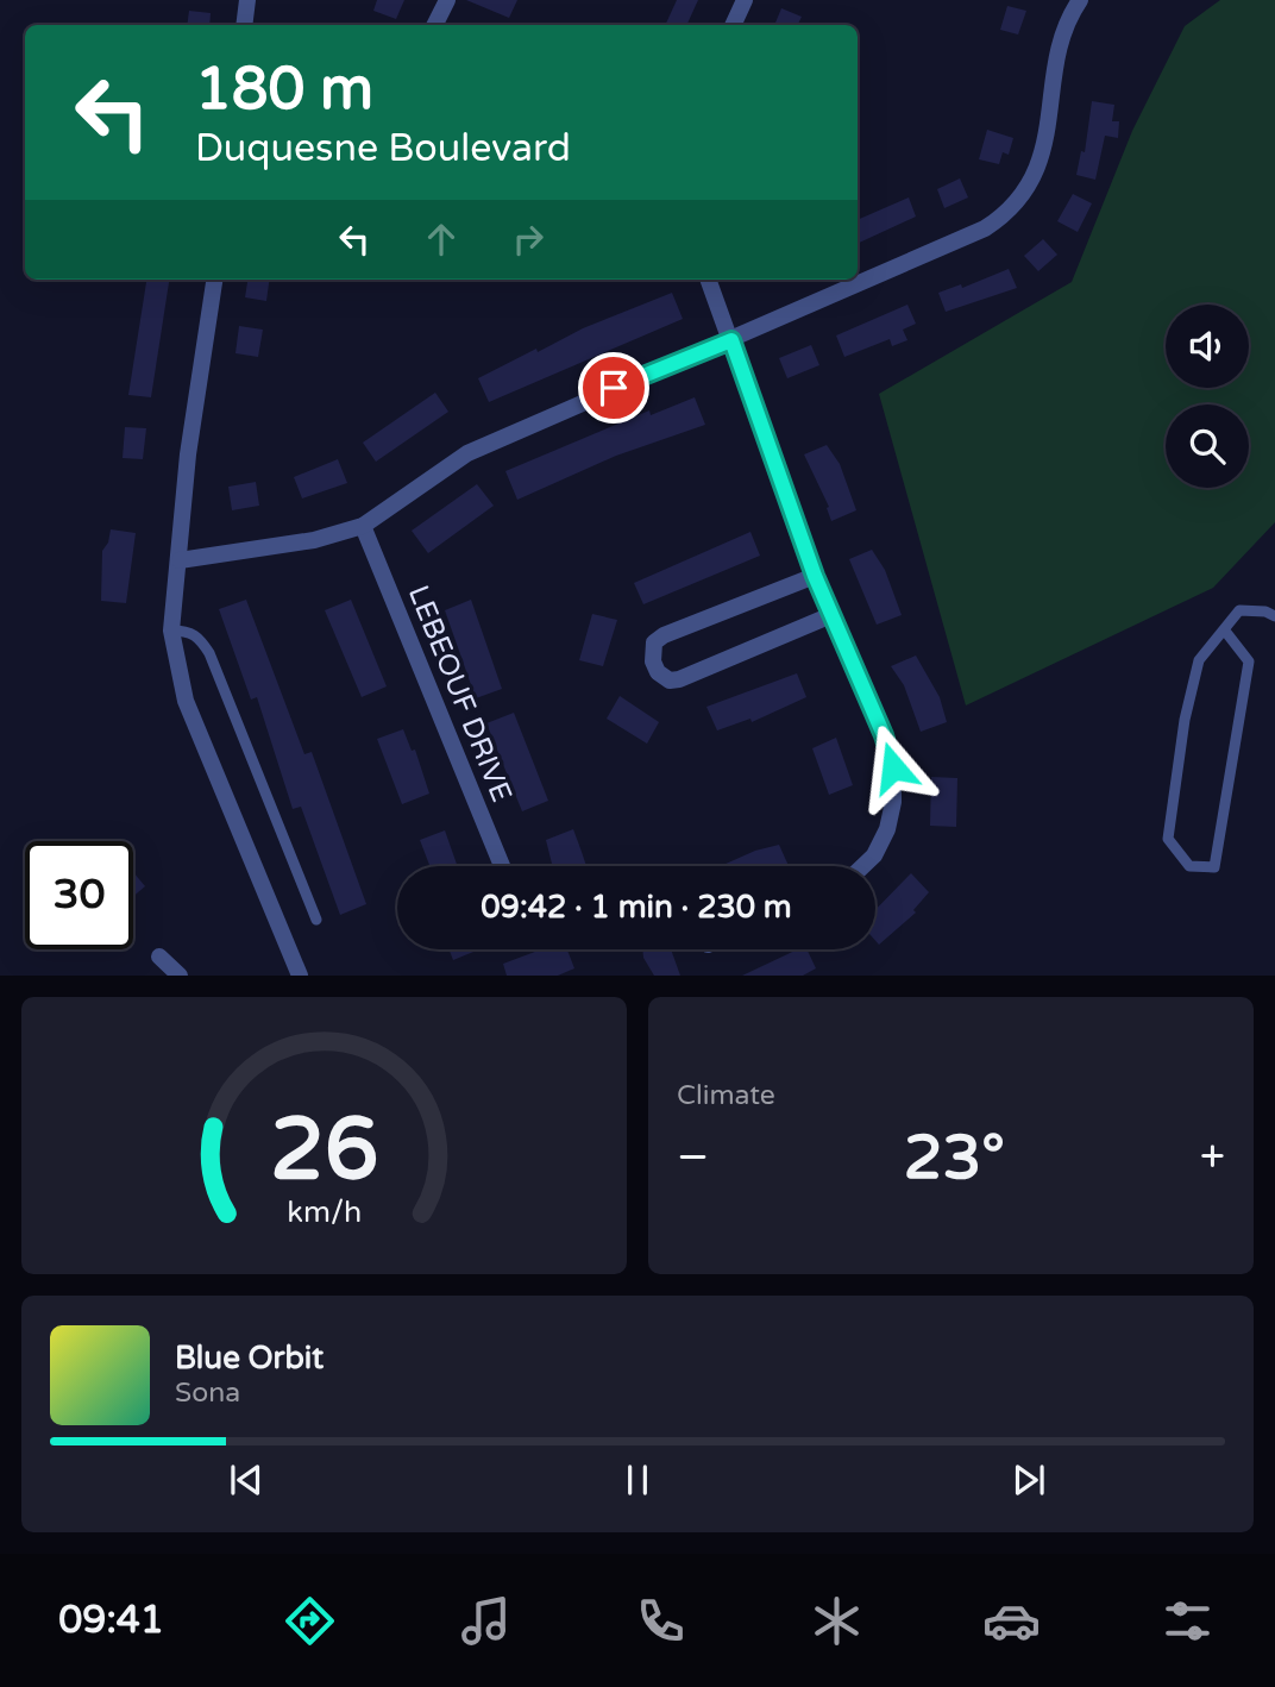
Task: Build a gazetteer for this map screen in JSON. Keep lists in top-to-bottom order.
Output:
{
  "streets": {
    "street": ["LEBEOUF DRIVE"]
  },
  "page": {
    "turn": ["180 m", "Duquesne Boulevard"],
    "limit": "30",
    "trip": "09:42 · 1 min · 230 m",
    "tile": "Climate",
    "heat": ["−", "23°", "+"],
    "song": ["Blue Orbit", "Sona"],
    "tabs": "09:41",
    "gauge": ["26", "km/h"]
  }
}
